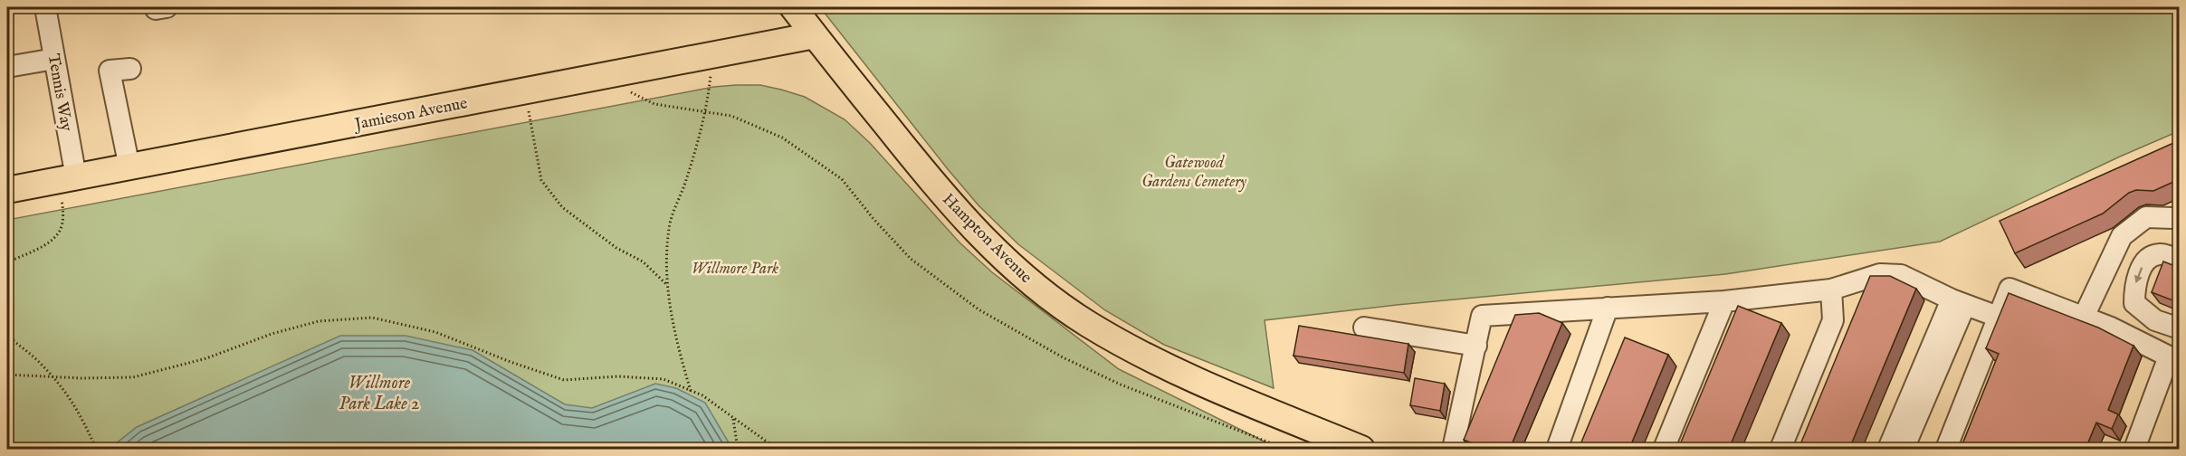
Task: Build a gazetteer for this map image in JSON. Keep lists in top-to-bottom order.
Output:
{
  "streets": {
    "main road": ["Jamieson Avenue", "Hampton Avenue"],
    "street": ["Tennis Way"]
  },
  "crossings": [
    ["Tennis Way", "Jamieson Avenue"],
    ["Jamieson Avenue", "Hampton Avenue"]
  ],
  "water": ["Willmore Park Lake 2"],
  "parks": ["Gatewood Gardens Cemetery", "Willmore Park"]
}
